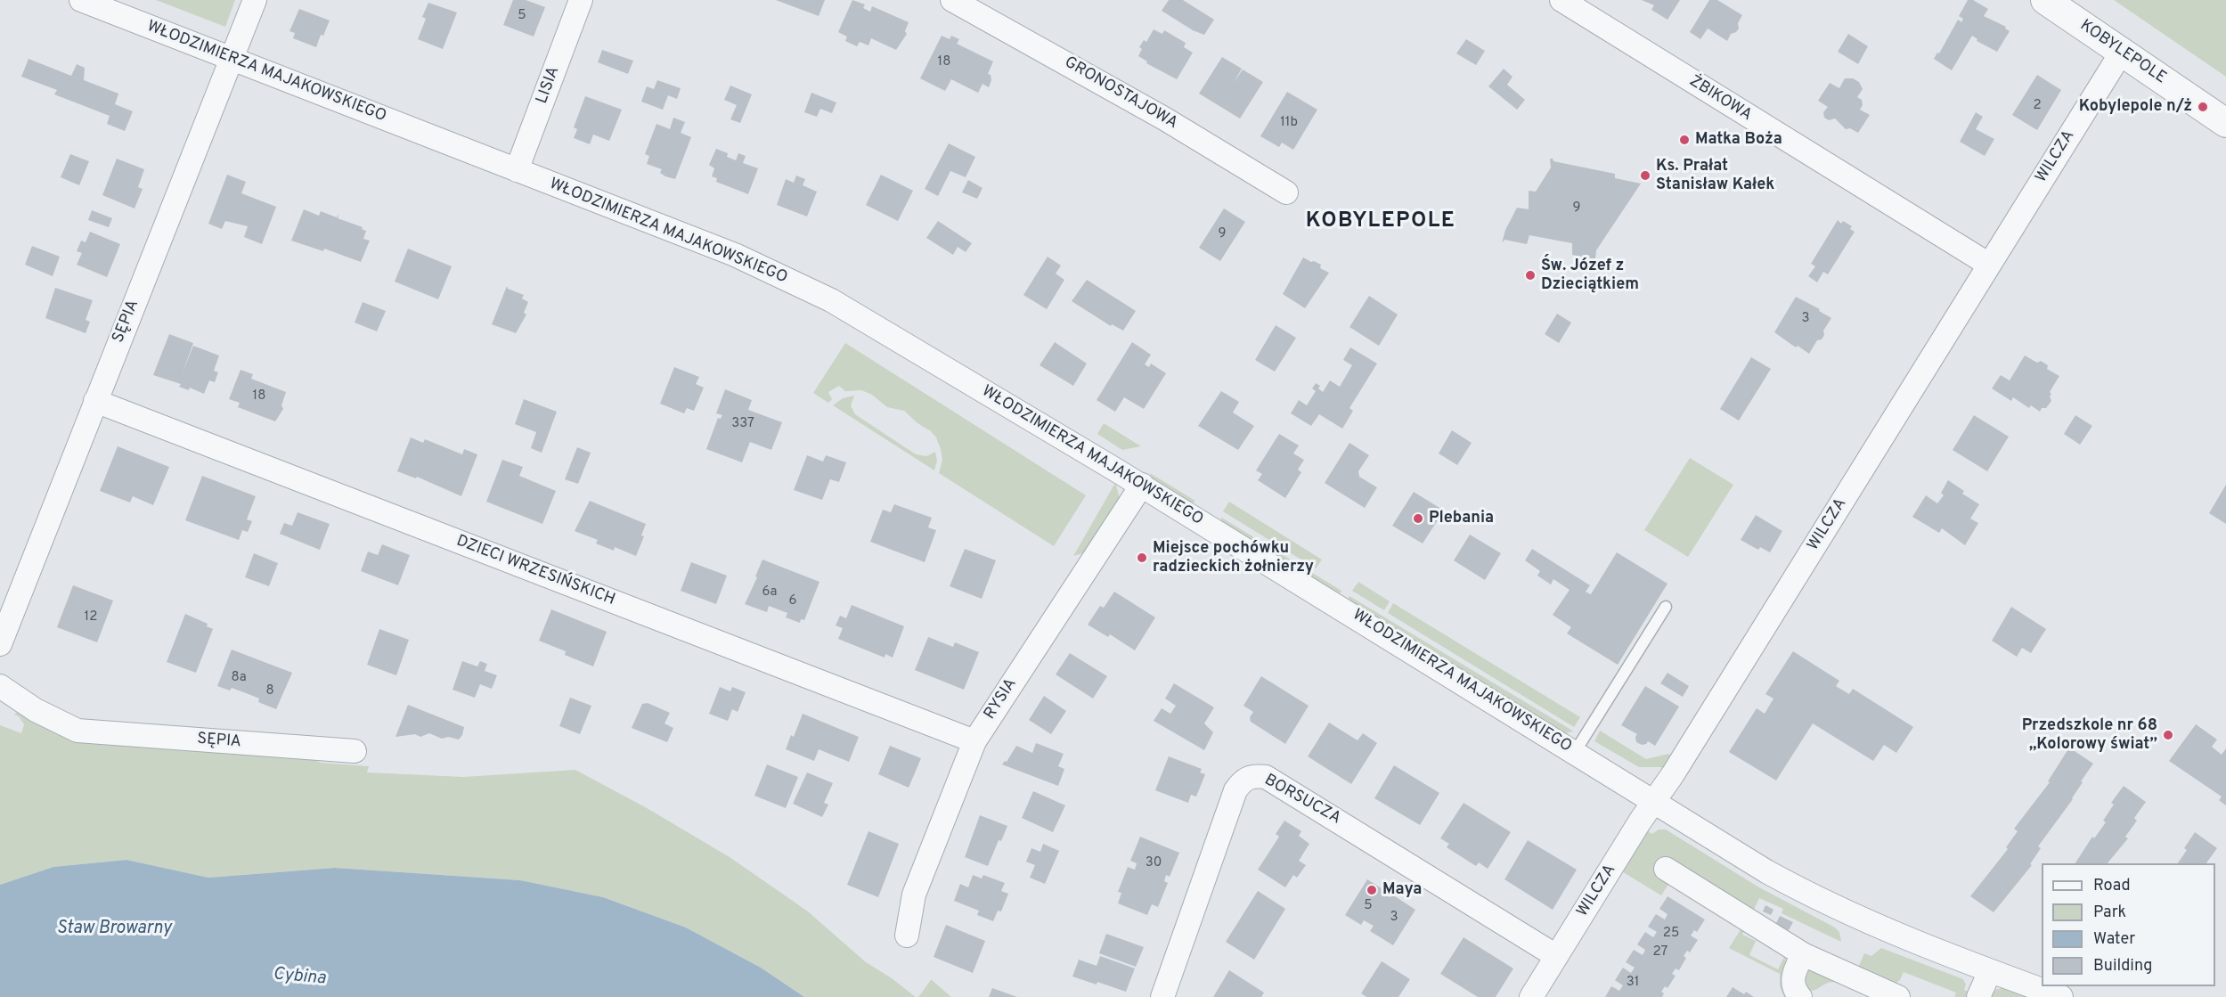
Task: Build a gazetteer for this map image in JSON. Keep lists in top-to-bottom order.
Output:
{
  "streets": {
    "street": [
      "KOBYLEPOLE",
      "WŁODZIMIERZA MAJAKOWSKIEGO",
      "LISIA",
      "GRONOSTAJOWA",
      "ŻBIKOWA",
      "WILCZA",
      "SĘPIA",
      "DZIECI WRZESIŃSKICH",
      "RYSIA",
      "BORSUCZA"
    ]
  },
  "crossings": [
    ["KOBYLEPOLE", "WILCZA"],
    ["WŁODZIMIERZA MAJAKOWSKIEGO", "LISIA"],
    ["WŁODZIMIERZA MAJAKOWSKIEGO", "WILCZA"],
    ["WŁODZIMIERZA MAJAKOWSKIEGO", "SĘPIA"],
    ["WŁODZIMIERZA MAJAKOWSKIEGO", "RYSIA"],
    ["ŻBIKOWA", "WILCZA"],
    ["WILCZA", "BORSUCZA"],
    ["SĘPIA", "DZIECI WRZESIŃSKICH"],
    ["DZIECI WRZESIŃSKICH", "RYSIA"]
  ],
  "districts": ["KOBYLEPOLE"],
  "water": ["Staw Browarny", "Cybina"],
  "places": [
    "Kobylepole n/ż",
    "Matka Boża",
    "Ks. Prałat Stanisław Kałek",
    "Św. Józef z Dzieciątkiem",
    "Plebania",
    "Miejsce pochówku radzieckich żołnierzy",
    "Przedszkole nr 68 „Kolorowy świat”",
    "Maya"
  ],
  "house_numbers": [
    "5",
    "18",
    "2",
    "11b",
    "9",
    "9",
    "3",
    "18",
    "337",
    "6a",
    "6",
    "12",
    "8a",
    "8",
    "30",
    "5",
    "3",
    "25",
    "27",
    "31"
  ],
  "legend": [
    "Road",
    "Park",
    "Water",
    "Building"
  ]
}
